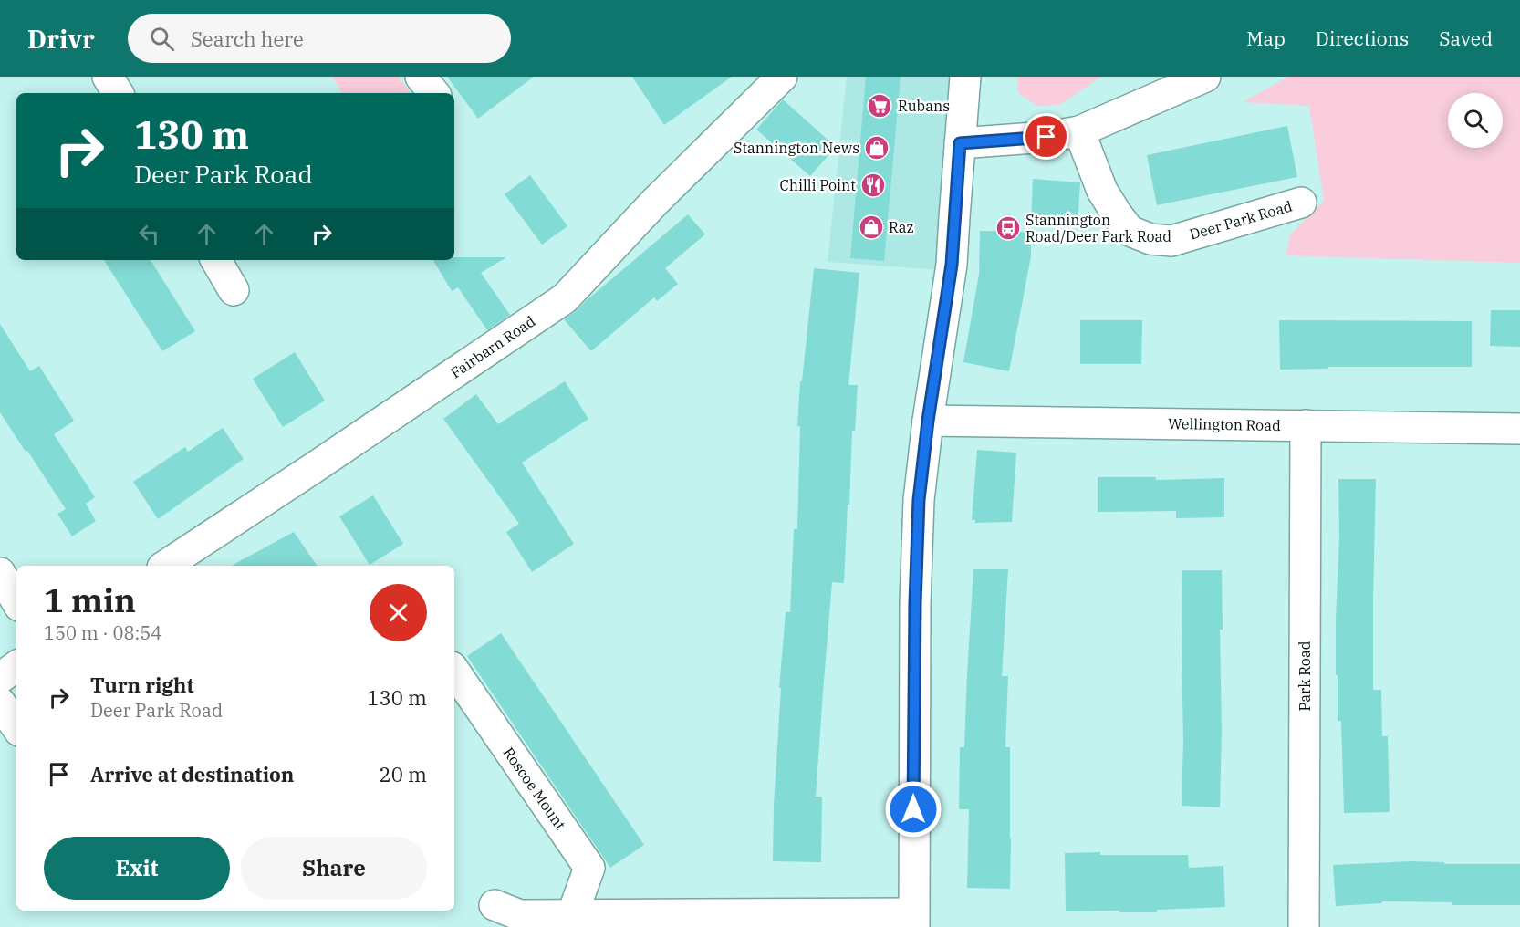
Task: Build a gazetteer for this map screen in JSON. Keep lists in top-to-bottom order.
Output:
{
  "streets": {
    "street": [
      "Deer Park Road",
      "Fairbarn Road",
      "Wellington Road",
      "Park Road",
      "Roscoe Mount"
    ]
  },
  "crossings": [
    ["Wellington Road", "Park Road"]
  ],
  "places": {
    "supermarket": ["Rubans"],
    "shop": ["Stannington News", "Raz"],
    "restaurant": ["Chilli Point"],
    "bus stop": ["Stannington Road/Deer Park Road"]
  },
  "page": {
    "header": "Drivr",
    "search": "Search here",
    "nav": ["Map", "Directions", "Saved"],
    "turn": ["130 m", "Deer Park Road"],
    "heading": ["1 min", "150 m · 08:54"],
    "list": [
      {
        "name": "Turn right",
        "note": "Deer Park Road",
        "value": "130 m"
      },
      {
        "name": "Arrive at destination",
        "value": "20 m"
      }
    ],
    "buttons": ["Exit", "Share"]
  }
}
